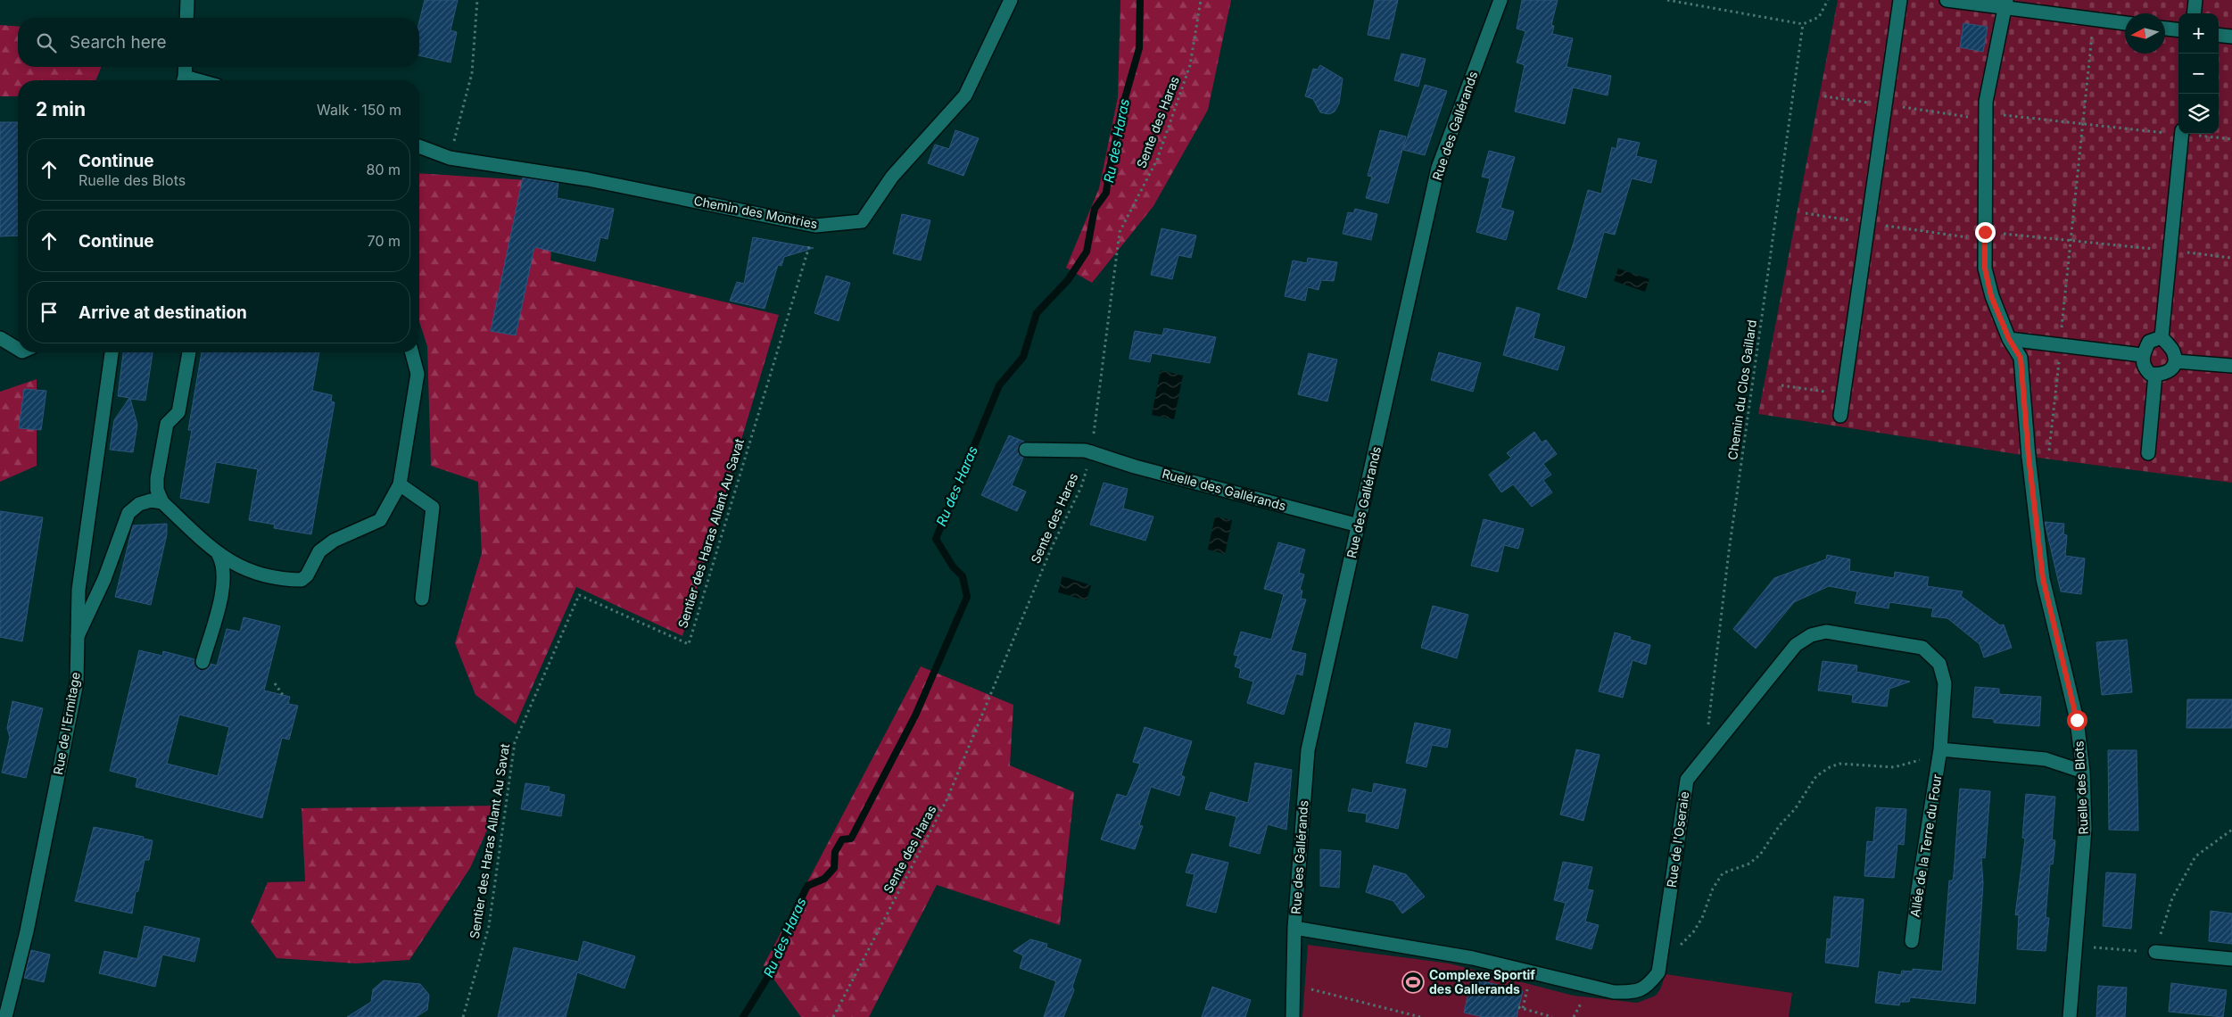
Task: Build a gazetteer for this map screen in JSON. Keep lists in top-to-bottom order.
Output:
{
  "streets": {
    "street": [
      "Rue des Gallérands",
      "Chemin des Montries",
      "Ruelle des Gallérands",
      "Rue de l'Ermitage",
      "Ruelle des Blots",
      "Rue de l'Oseraie",
      "Allée de la Terre du Four"
    ],
    "path": ["Sente des Haras", "Chemin du Clos Gaillard", "Sentier des Haras Allant Au Savat"]
  },
  "crossings": [
    ["Sente des Haras", "Ruelle des Gallérands"],
    ["Rue des Gallérands", "Ruelle des Gallérands"],
    ["Rue des Gallérands", "Rue de l'Oseraie"],
    ["Chemin des Montries", "Sentier des Haras Allant Au Savat"],
    ["Chemin du Clos Gaillard", "Rue de l'Oseraie"],
    ["Rue de l'Oseraie", "Allée de la Terre du Four"]
  ],
  "water": ["Ru des Haras"],
  "places": {
    "sports": ["Complexe Sportif des Gallerands"]
  },
  "north": "left",
  "page": {
    "map_buttons": ["+", "−"],
    "search": "Search here",
    "heading": ["2 min", "Walk · 150 m"],
    "list": [
      ["Continue", "Ruelle des Blots", "80 m"],
      ["Continue", "70 m"],
      "Arrive at destination"
    ]
  }
}
